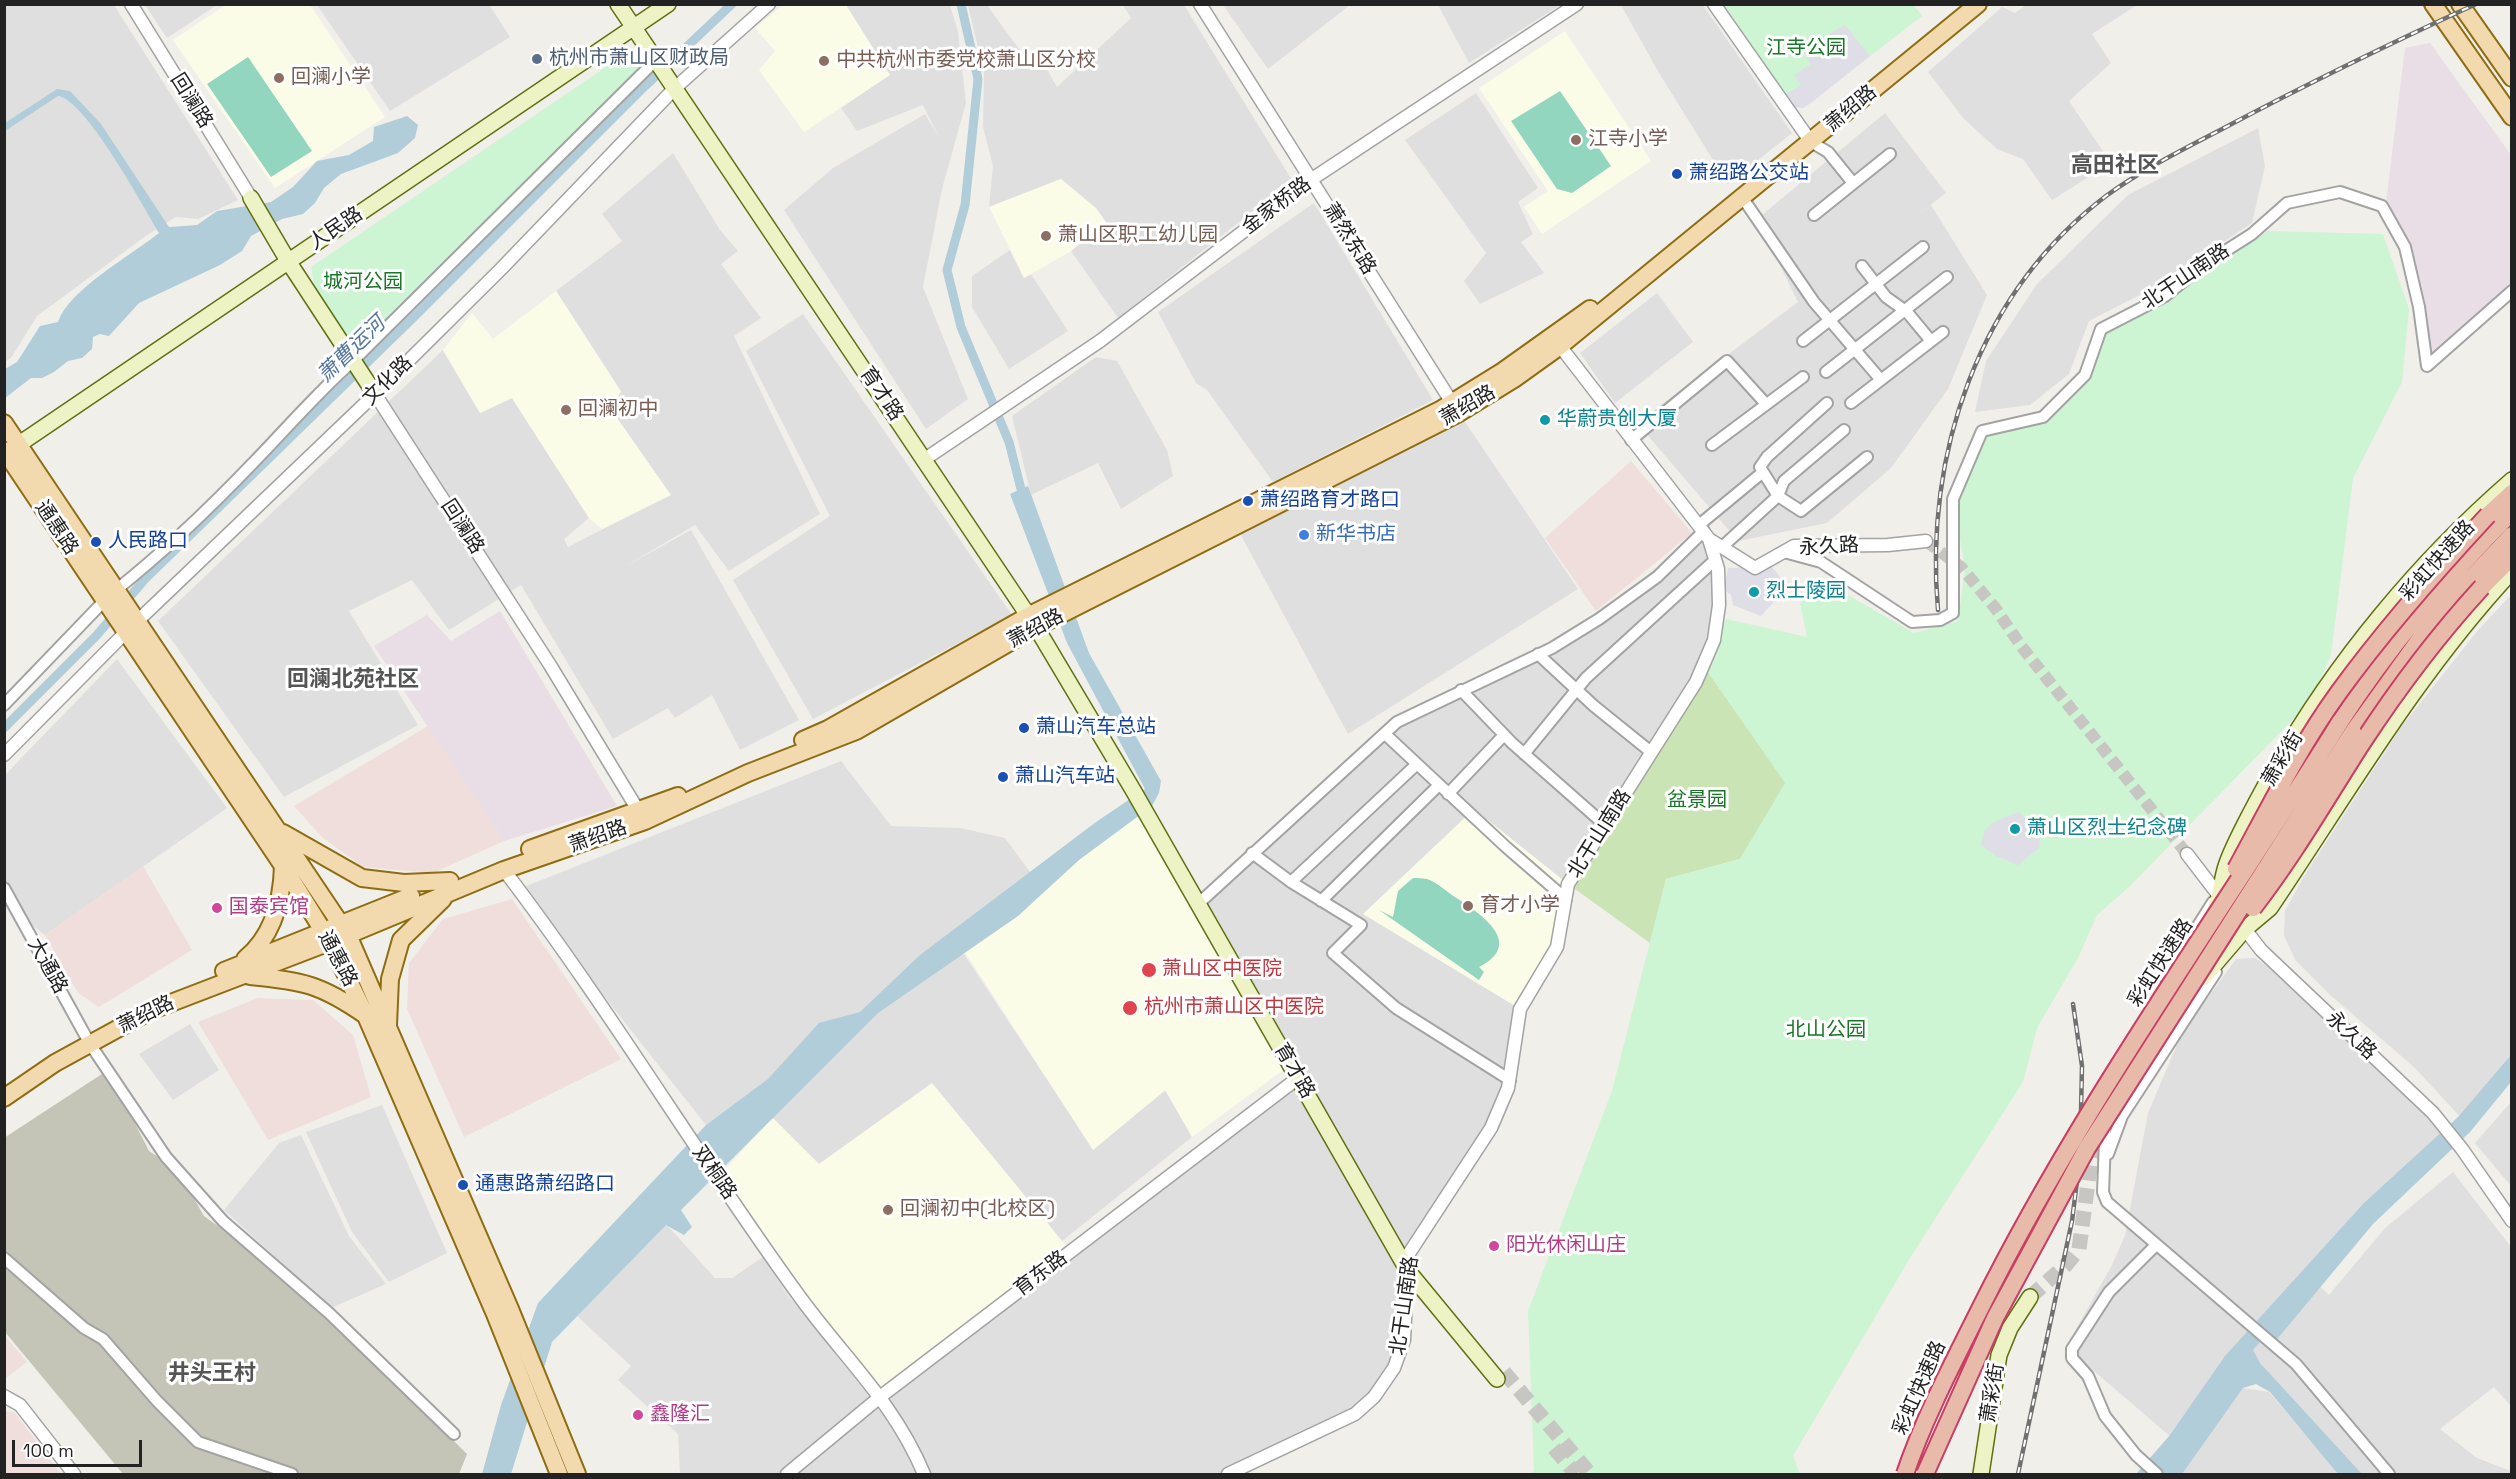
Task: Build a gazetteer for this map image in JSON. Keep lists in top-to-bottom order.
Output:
{
  "streets": {
    "highway": ["彩虹快速路"],
    "main road": [
      "回澜路",
      "萧绍路",
      "人民路",
      "育才路",
      "通惠路",
      "萧彩街"
    ],
    "street": [
      "金家桥路",
      "萧然东路",
      "北干山南路",
      "文化路",
      "永久路",
      "大通路",
      "双桐路",
      "育东路"
    ]
  },
  "crossings": [
    ["回澜路", "萧绍路"],
    ["回澜路", "人民路"],
    ["回澜路", "文化路"],
    ["萧绍路", "萧然东路"],
    ["萧绍路", "北干山南路"],
    ["萧绍路", "育才路"],
    ["萧绍路", "通惠路"],
    ["萧绍路", "大通路"],
    ["萧绍路", "双桐路"],
    ["金家桥路", "萧然东路"],
    ["金家桥路", "育才路"],
    ["人民路", "育才路"],
    ["人民路", "通惠路"],
    ["北干山南路", "育才路"],
    ["北干山南路", "永久路"],
    ["文化路", "育才路"],
    ["文化路", "通惠路"],
    ["育才路", "育东路"],
    ["永久路", "萧彩街"],
    ["双桐路", "育东路"]
  ],
  "districts": ["高田社区", "回澜北苑社区", "井头王村"],
  "water": ["萧曹运河"],
  "parks": [
    "江寺公园",
    "城河公园",
    "盆景园",
    "北山公园"
  ],
  "places": [
    "杭州市萧山区财政局",
    "中共杭州市委党校萧山区分校",
    "回澜小学",
    "江寺小学",
    "萧绍路公交站",
    "萧山区职工幼儿园",
    "回澜初中",
    "华蔚贵创大厦",
    "萧绍路育才路口",
    "新华书店",
    "人民路口",
    "烈士陵园",
    "萧山汽车总站",
    "萧山汽车站",
    "萧山区烈士纪念碑",
    "育才小学",
    "国泰宾馆",
    "萧山区中医院",
    "杭州市萧山区中医院",
    "通惠路萧绍路口",
    "回澜初中(北校区)",
    "阳光休闲山庄",
    "鑫隆汇"
  ],
  "scale_bar": "100 m"
}
